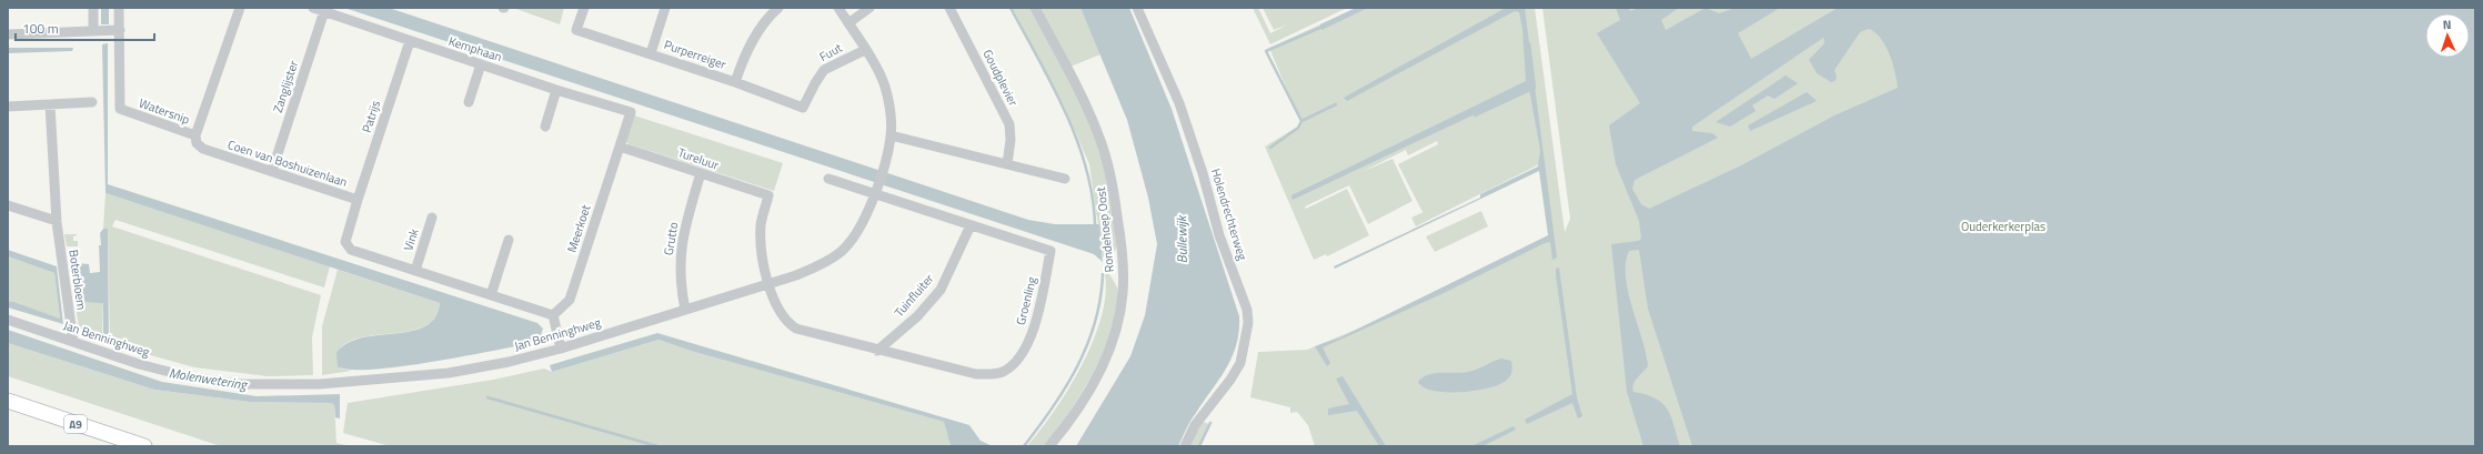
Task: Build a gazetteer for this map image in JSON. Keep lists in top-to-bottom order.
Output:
{
  "streets": {
    "highway": ["A9"],
    "street": [
      "Kemphaan",
      "Fuut",
      "Purperreiger",
      "Goudplevier",
      "Zanglijster",
      "Watersnip",
      "Patrijs",
      "Tureluur",
      "Coen van Boshuizenlaan",
      "Holendrechterweg",
      "Meerkoet",
      "Rondehoep Oost",
      "Grutto",
      "Vink",
      "Boterbloem",
      "Tuinfluiter",
      "Groenling",
      "Jan Benninghweg"
    ]
  },
  "crossings": [
    ["Kemphaan", "Zanglijster"],
    ["Kemphaan", "Patrijs"],
    ["Kemphaan", "Meerkoet"],
    ["Fuut", "Purperreiger"],
    ["Fuut", "Jan Benninghweg"],
    ["Zanglijster", "Coen van Boshuizenlaan"],
    ["Watersnip", "Coen van Boshuizenlaan"],
    ["Patrijs", "Coen van Boshuizenlaan"],
    ["Tureluur", "Meerkoet"],
    ["Tureluur", "Grutto"],
    ["Tureluur", "Groenling"],
    ["Coen van Boshuizenlaan", "Meerkoet"],
    ["Coen van Boshuizenlaan", "Vink"],
    ["Grutto", "Jan Benninghweg"],
    ["Boterbloem", "Jan Benninghweg"],
    ["Tuinfluiter", "Groenling"],
    ["Groenling", "Jan Benninghweg"]
  ],
  "water": ["Bullewijk", "Molenwetering"],
  "parks": ["Ouderkerkerplas"],
  "scale_bar": "100 m",
  "north": "top"
}
